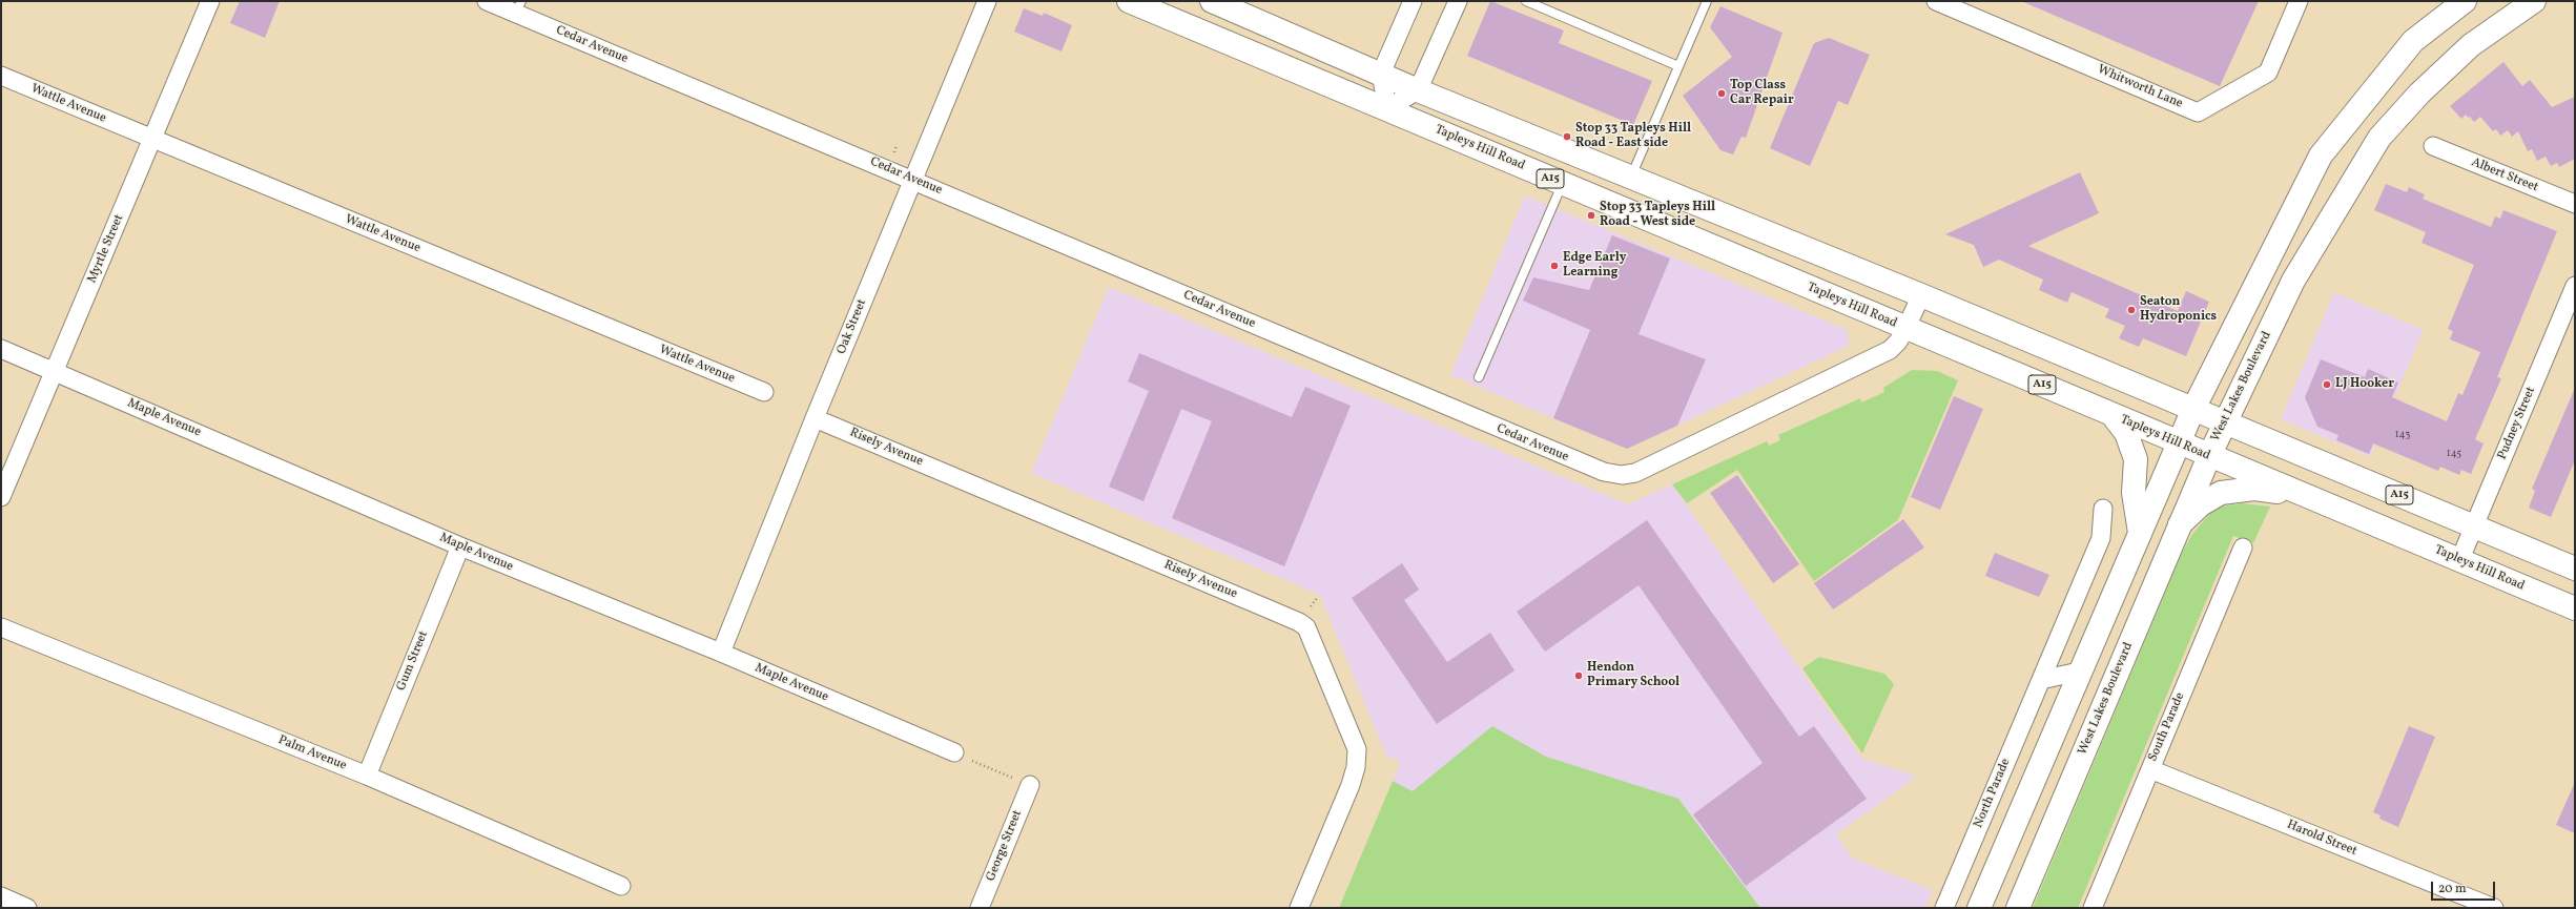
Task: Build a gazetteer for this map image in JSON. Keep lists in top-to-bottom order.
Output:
{
  "streets": {
    "main road": ["Tapleys Hill Road", "A15", "West Lakes Boulevard"],
    "street": [
      "Cedar Avenue",
      "Whitworth Lane",
      "Wattle Avenue",
      "Albert Street",
      "Myrtle Street",
      "Oak Street",
      "Maple Avenue",
      "Pudney Street",
      "Risely Avenue",
      "Gum Street",
      "South Parade",
      "Palm Avenue",
      "North Parade",
      "Harold Street",
      "George Street"
    ]
  },
  "crossings": [
    ["Cedar Avenue", "Tapleys Hill Road"],
    ["Cedar Avenue", "A15"],
    ["Cedar Avenue", "Oak Street"],
    ["Wattle Avenue", "Myrtle Street"],
    ["Tapleys Hill Road", "West Lakes Boulevard"],
    ["Tapleys Hill Road", "Pudney Street"],
    ["A15", "West Lakes Boulevard"],
    ["A15", "Pudney Street"],
    ["Myrtle Street", "Maple Avenue"],
    ["Oak Street", "Maple Avenue"],
    ["Oak Street", "Risely Avenue"],
    ["Maple Avenue", "Gum Street"],
    ["Gum Street", "Palm Avenue"],
    ["South Parade", "Harold Street"]
  ],
  "places": [
    "Top Class Car Repair",
    "Stop 33 Tapleys Hill Road - East side",
    "Stop 33 Tapleys Hill Road - West side",
    "Edge Early Learning",
    "Seaton Hydroponics",
    "LJ Hooker",
    "Hendon Primary School"
  ],
  "house_numbers": ["143", "145"],
  "scale_bar": "20 m"
}
